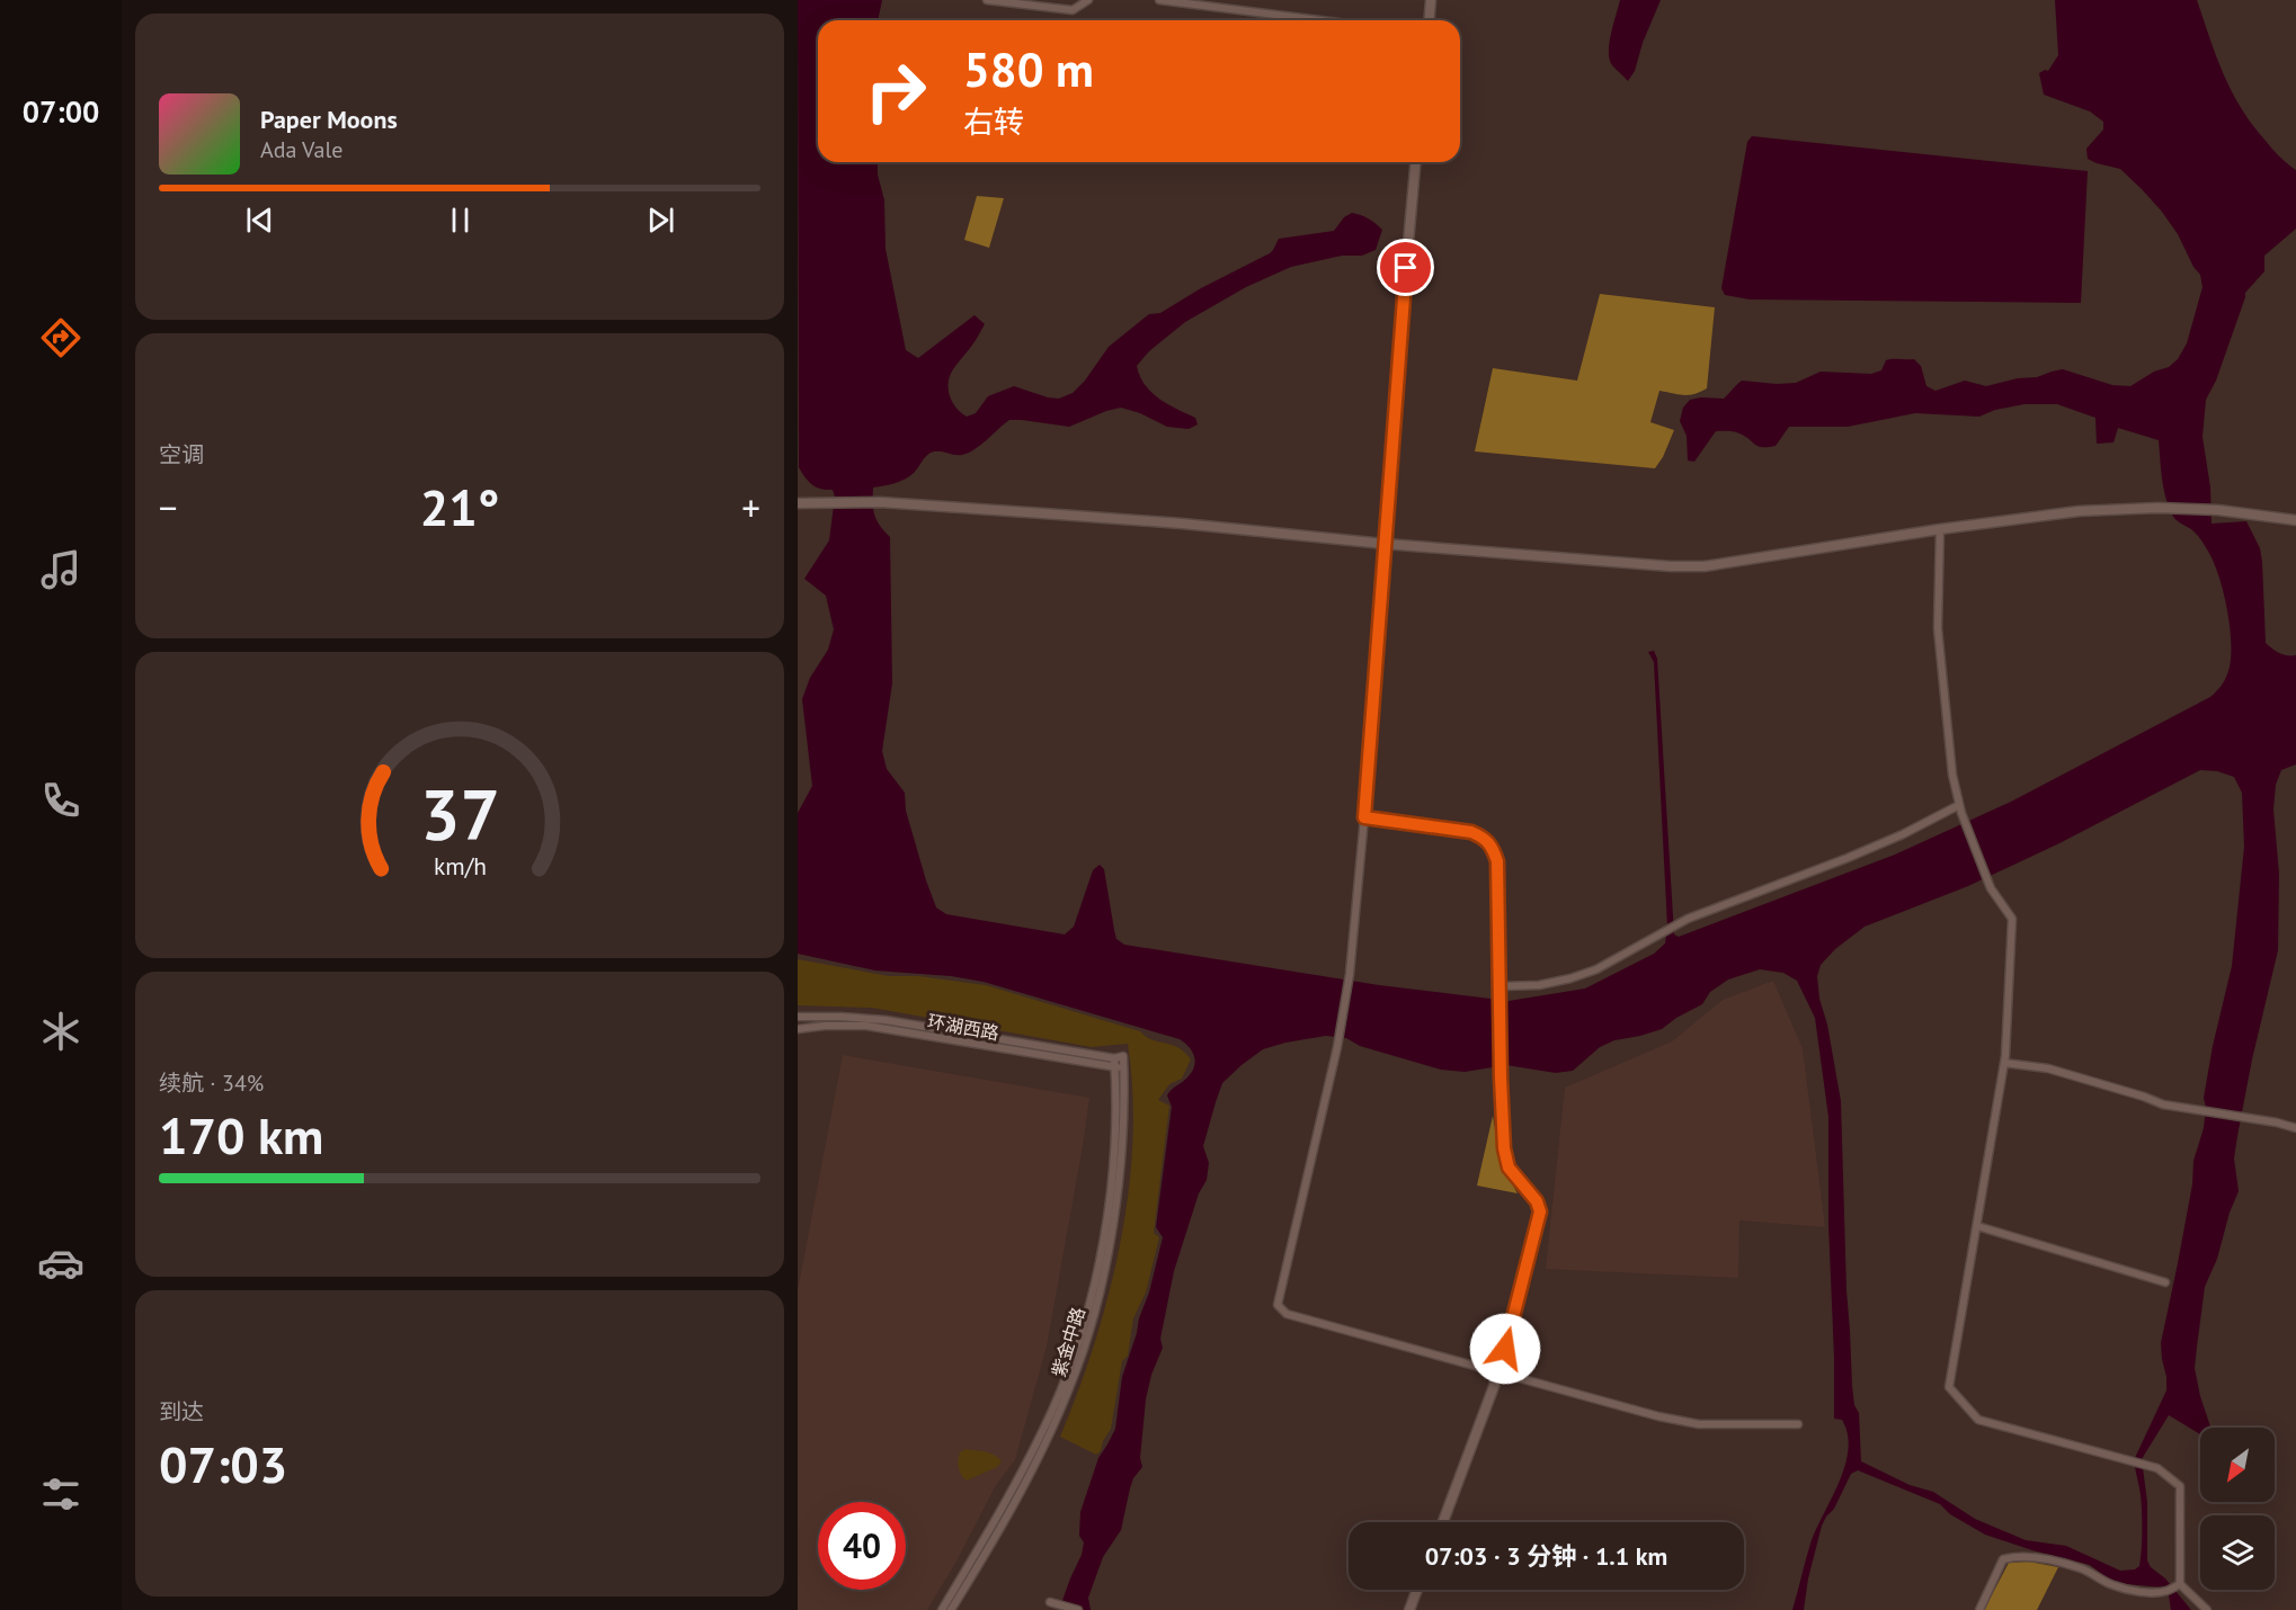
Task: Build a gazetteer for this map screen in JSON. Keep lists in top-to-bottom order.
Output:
{
  "streets": {
    "street": ["环湖西路", "紫金中路"]
  },
  "crossings": [
    ["环湖西路", "紫金中路"]
  ],
  "north": "bottom left",
  "page": {
    "tabs": "07:00",
    "turn": ["580 m", "右转"],
    "song": ["Paper Moons", "Ada Vale"],
    "tile": [
      "空调",
      ["续航 · 34%", "170 km"],
      ["到达", "07:03"]
    ],
    "heat": ["−", "21°", "+"],
    "limit": "40",
    "trip": "07:03 · 3 分钟 · 1.1 km",
    "gauge": ["37", "km/h"]
  }
}
